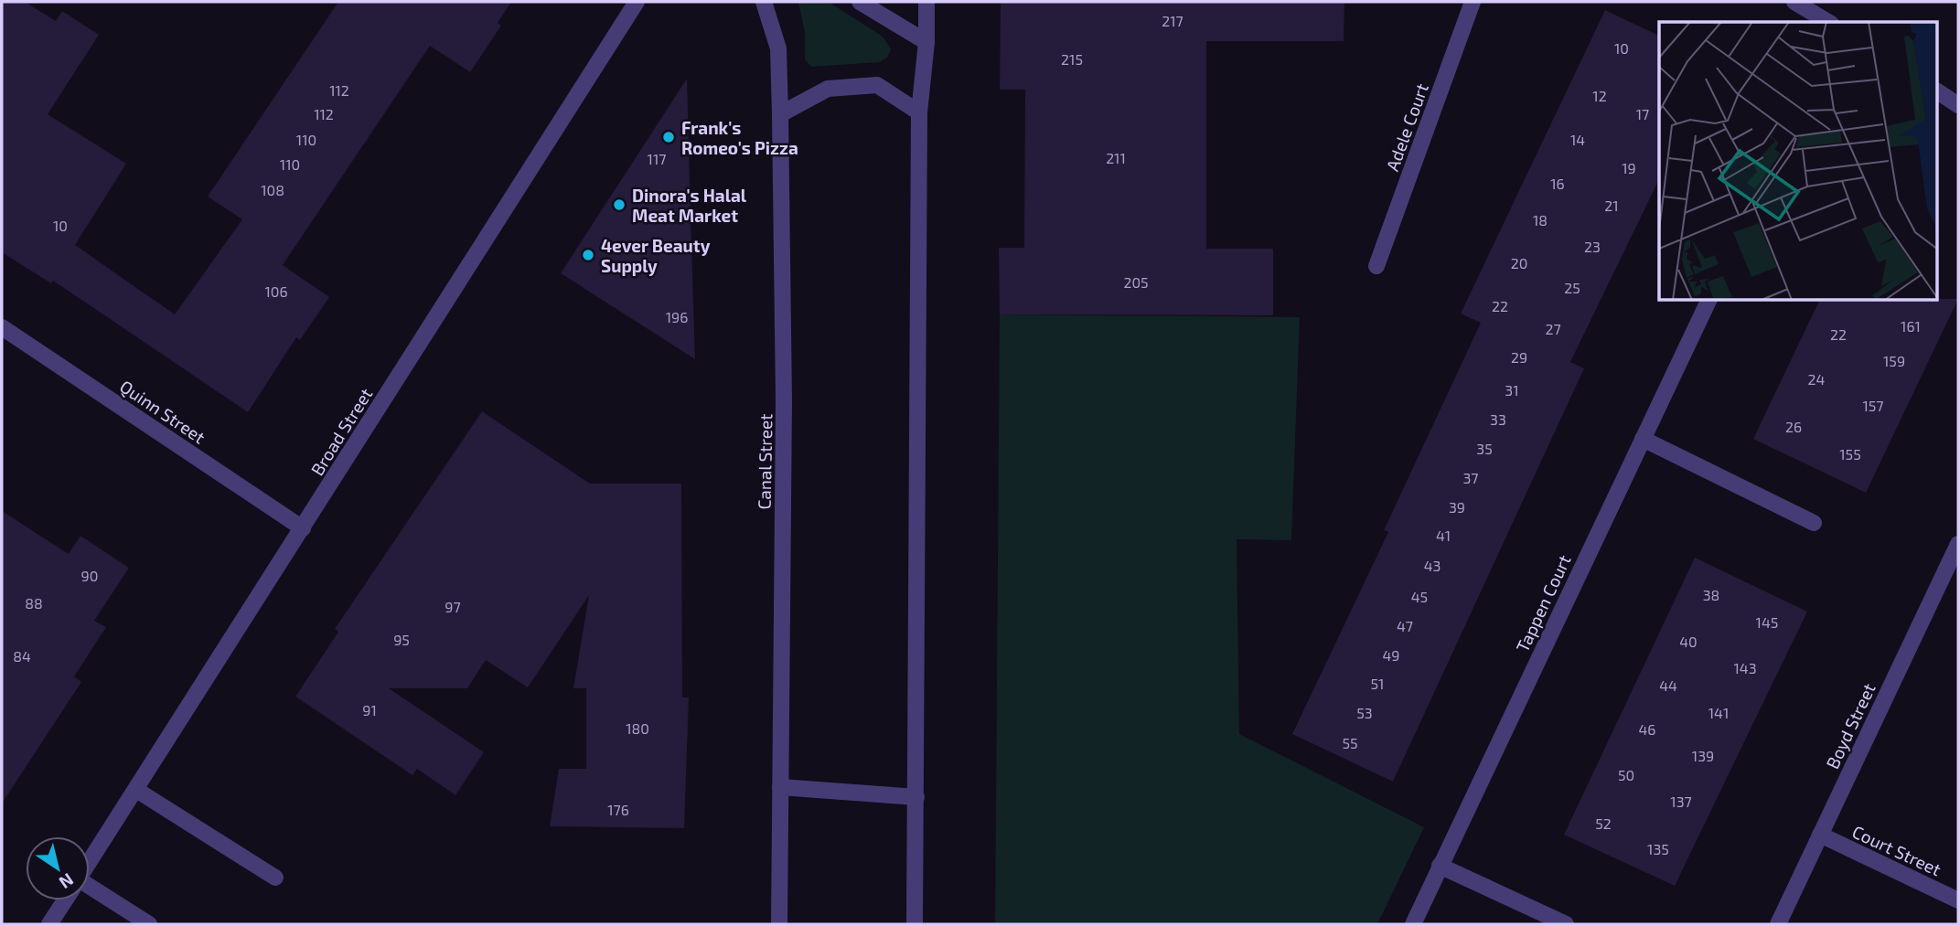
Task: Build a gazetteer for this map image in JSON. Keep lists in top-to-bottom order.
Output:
{
  "streets": {
    "street": [
      "Adele Court",
      "Quinn Street",
      "Broad Street",
      "Canal Street",
      "Tappen Court",
      "Boyd Street",
      "Court Street"
    ]
  },
  "crossings": [
    ["Quinn Street", "Broad Street"],
    ["Boyd Street", "Court Street"]
  ],
  "places": ["Frank's Romeo's Pizza", "Dinora's Halal Meat Market", "4ever Beauty Supply"],
  "house_numbers": [
    "217",
    "10",
    "215",
    "112",
    "12",
    "112",
    "17",
    "110",
    "14",
    "211",
    "117",
    "110",
    "19",
    "16",
    "108",
    "21",
    "18",
    "10",
    "23",
    "20",
    "205",
    "25",
    "106",
    "22",
    "196",
    "161",
    "27",
    "22",
    "29",
    "159",
    "24",
    "31",
    "157",
    "33",
    "26",
    "35",
    "155",
    "37",
    "39",
    "41",
    "43",
    "90",
    "38",
    "45",
    "88",
    "97",
    "145",
    "47",
    "95",
    "40",
    "49",
    "84",
    "143",
    "51",
    "44",
    "91",
    "53",
    "141",
    "180",
    "46",
    "55",
    "139",
    "50",
    "137",
    "176",
    "52",
    "135"
  ],
  "north": "bottom right"
}
